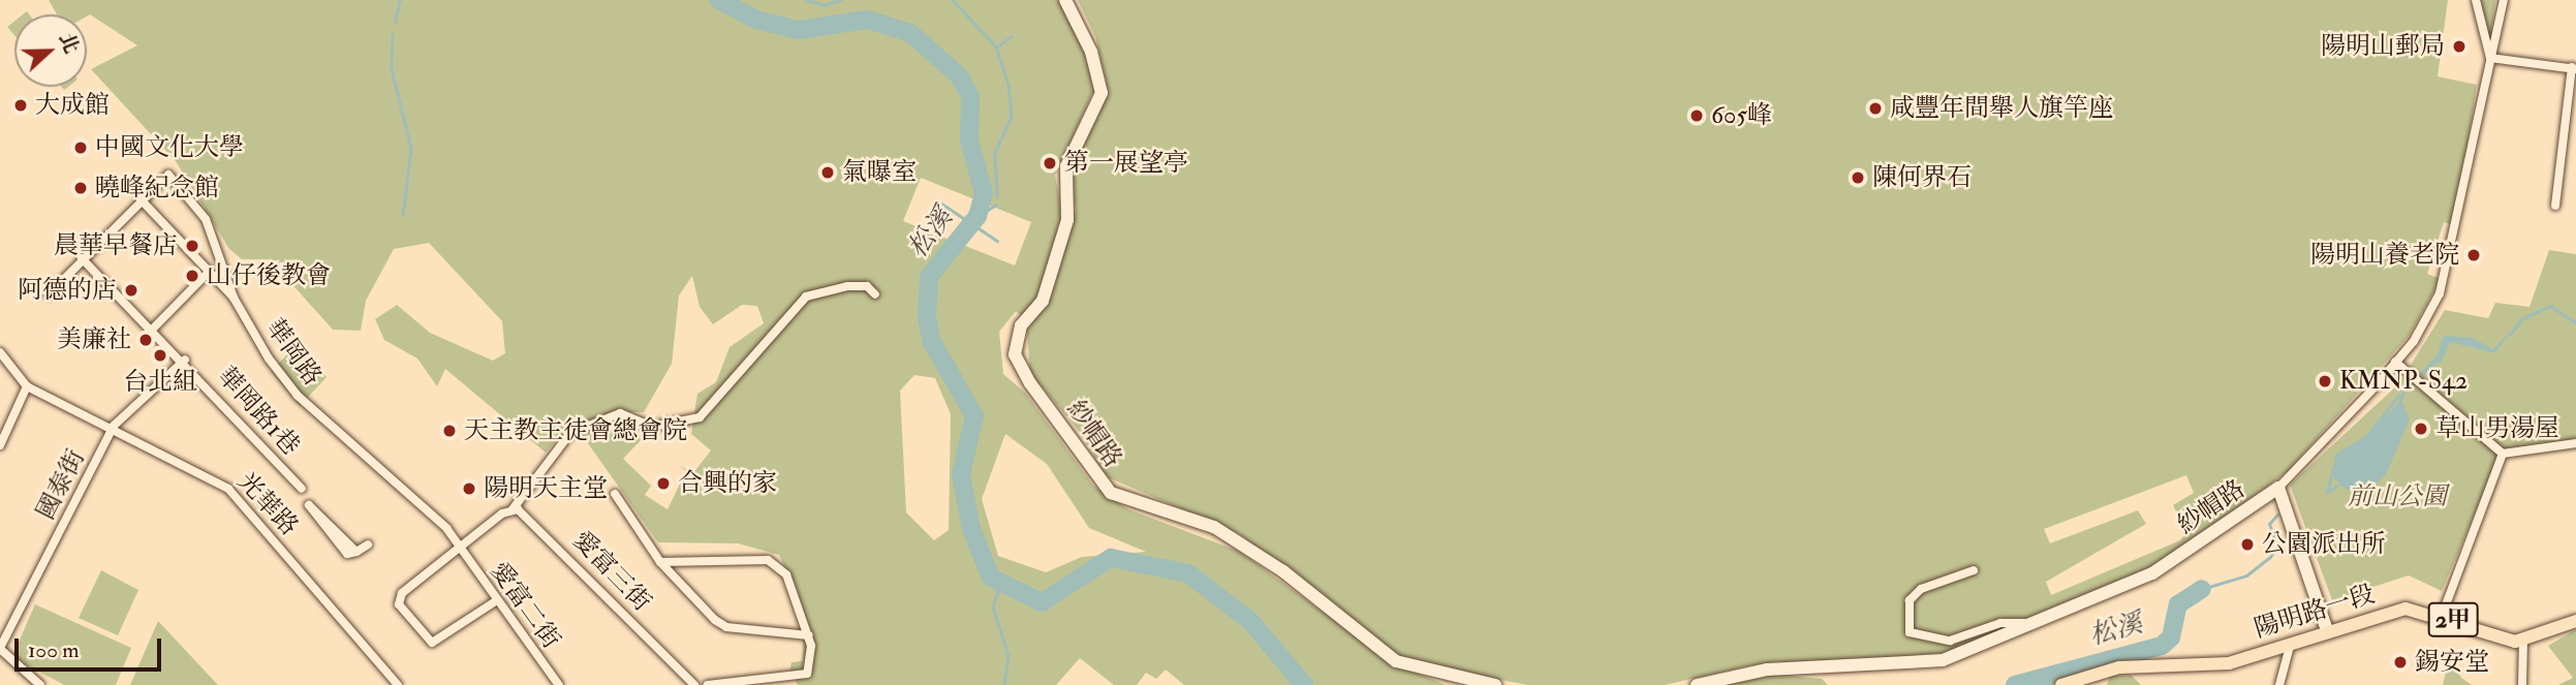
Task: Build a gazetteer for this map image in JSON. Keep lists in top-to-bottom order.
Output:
{
  "streets": {
    "main road": ["陽明路一段", "2甲"],
    "street": [
      "華岡路",
      "華岡路1巷",
      "紗帽路",
      "國泰街",
      "光華路",
      "愛富三街",
      "愛富二街"
    ]
  },
  "crossings": [
    ["華岡路", "華岡路1巷"],
    ["華岡路", "愛富二街"],
    ["華岡路1巷", "國泰街"],
    ["國泰街", "光華路"]
  ],
  "water": ["松溪"],
  "parks": ["前山公園"],
  "places": [
    "陽明山郵局",
    "大成館",
    "咸豐年間舉人旗竿座",
    "605峰",
    "中國文化大學",
    "第一展望亭",
    "氣曝室",
    "陳何界石",
    "曉峰紀念館",
    "晨華早餐店",
    "陽明山養老院",
    "山仔後教會",
    "阿德的店",
    "美廉社",
    "台北組",
    "KMNP-S42",
    "草山男湯屋",
    "天主教主徒會總會院",
    "合興的家",
    "陽明天主堂",
    "公園派出所",
    "錫安堂"
  ],
  "scale_bar": "100 m",
  "north": "right"
}
